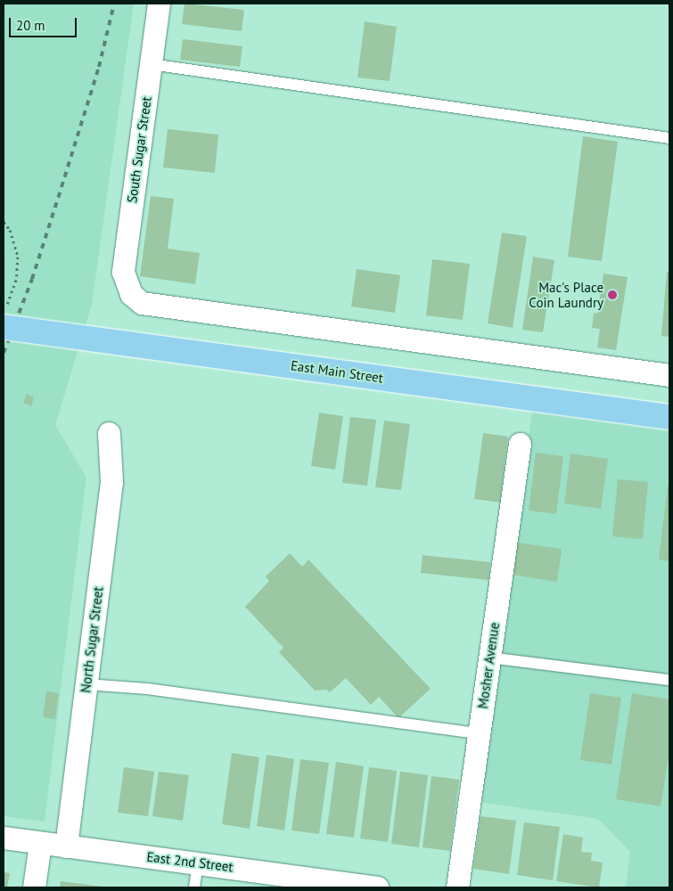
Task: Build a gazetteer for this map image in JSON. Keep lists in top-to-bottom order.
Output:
{
  "streets": {
    "main road": ["East Main Street"],
    "street": [
      "South Sugar Street",
      "North Sugar Street",
      "Mosher Avenue",
      "East 2nd Street"
    ]
  },
  "crossings": [
    ["North Sugar Street", "East 2nd Street"]
  ],
  "places": ["Mac's Place Coin Laundry"],
  "scale_bar": "20 m"
}
